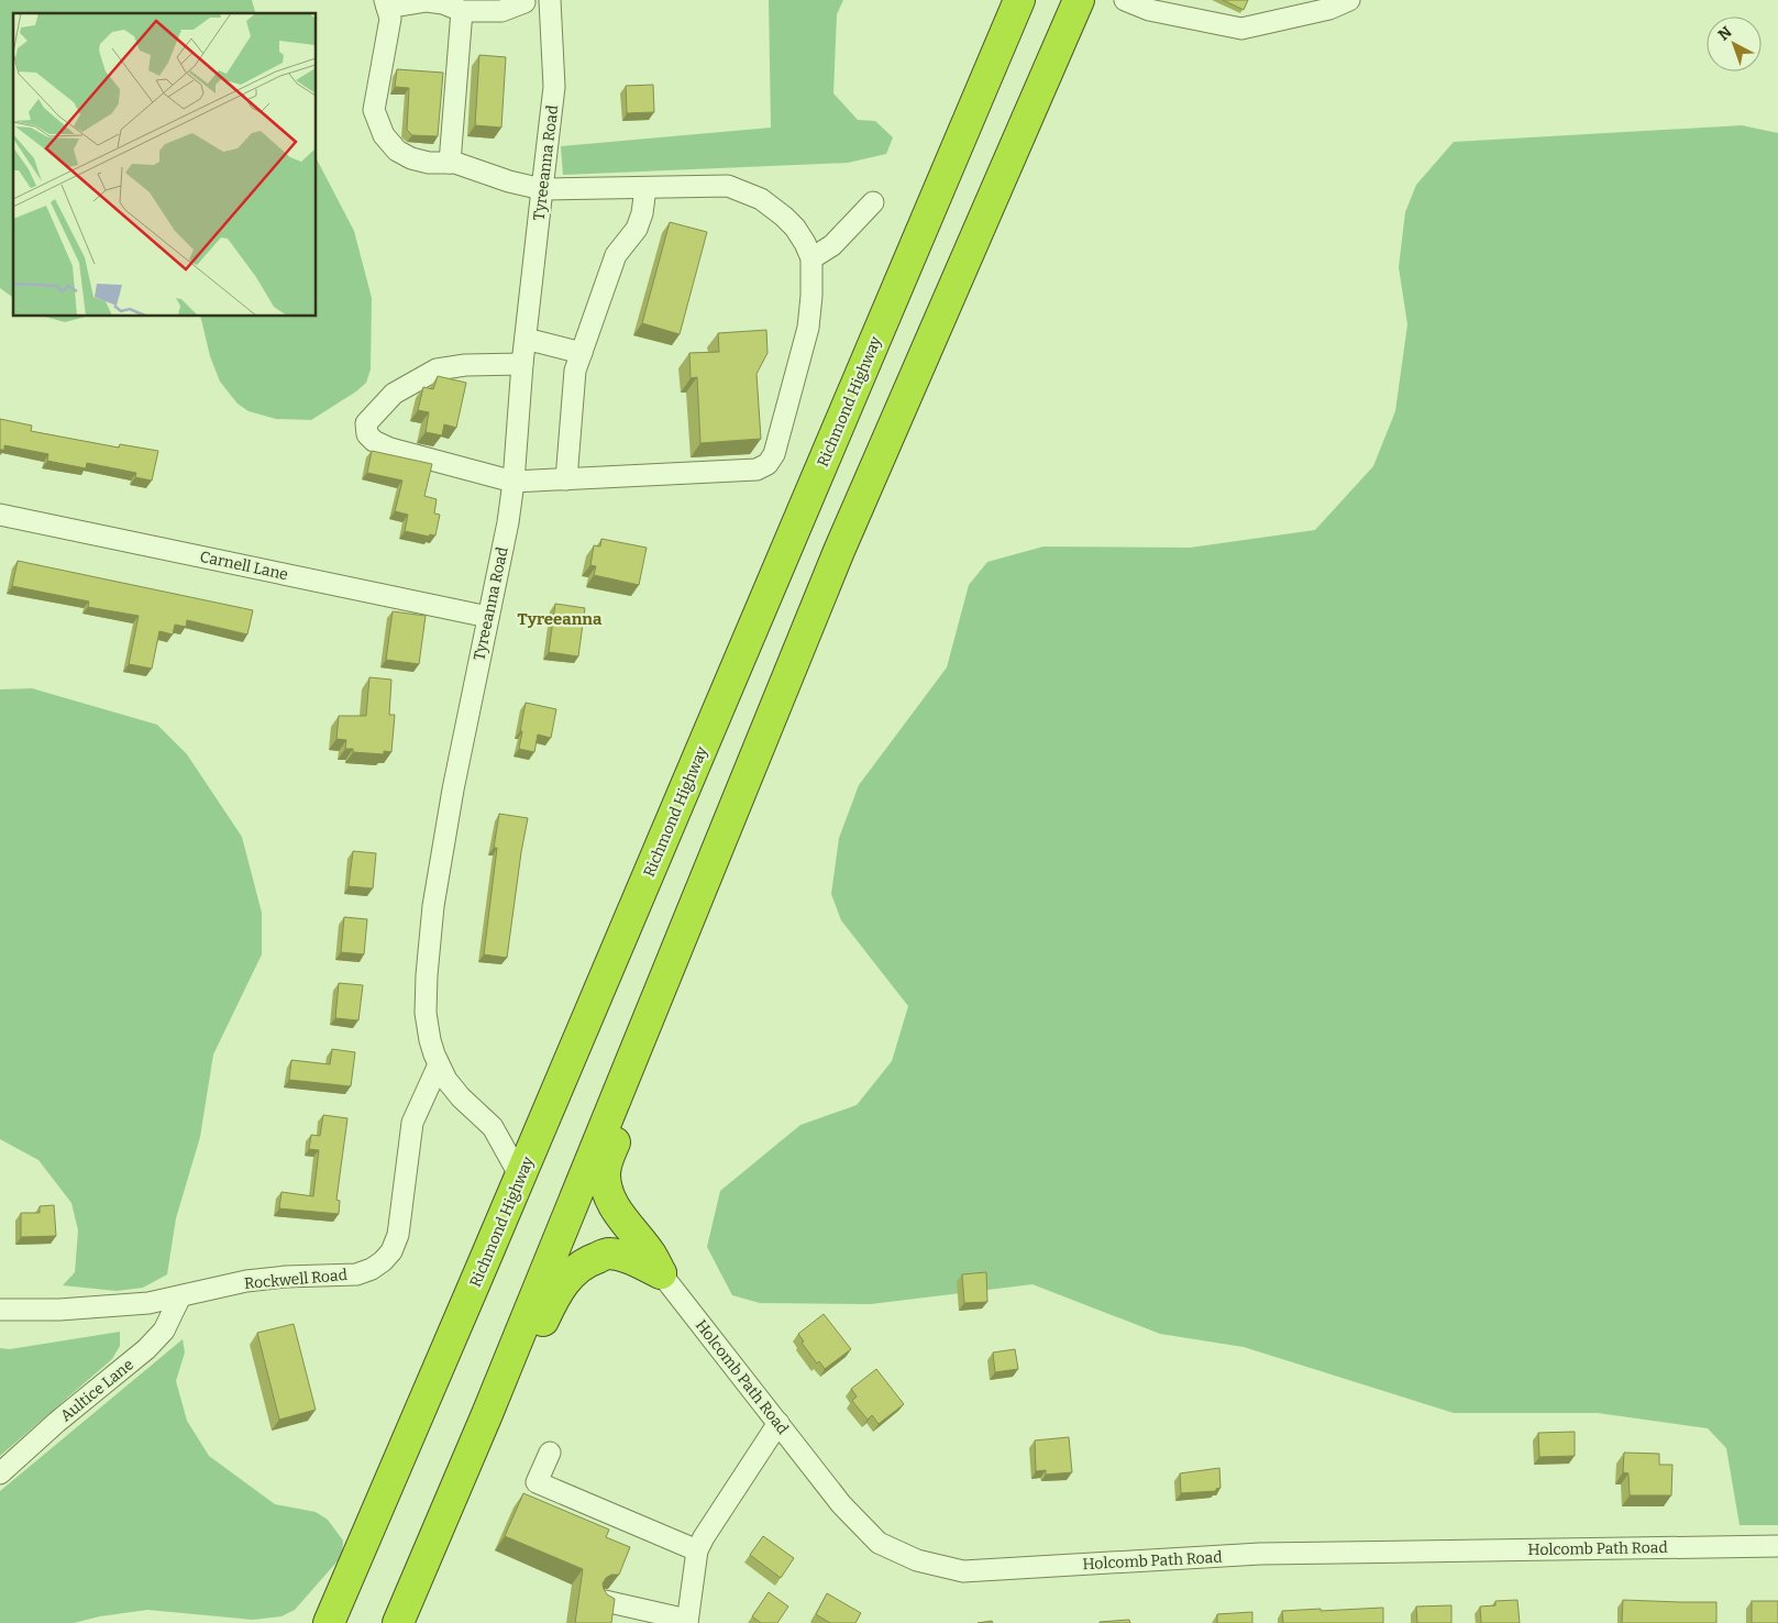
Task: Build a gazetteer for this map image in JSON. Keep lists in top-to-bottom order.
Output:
{
  "streets": {
    "highway": ["Richmond Highway"],
    "street": [
      "Tyreeanna Road",
      "Carnell Lane",
      "Rockwell Road",
      "Holcomb Path Road",
      "Aultice Lane"
    ]
  },
  "crossings": [
    ["Tyreeanna Road", "Richmond Highway"],
    ["Tyreeanna Road", "Carnell Lane"],
    ["Tyreeanna Road", "Rockwell Road"],
    ["Rockwell Road", "Aultice Lane"]
  ],
  "districts": ["Tyreeanna"],
  "north": "top left"
}
